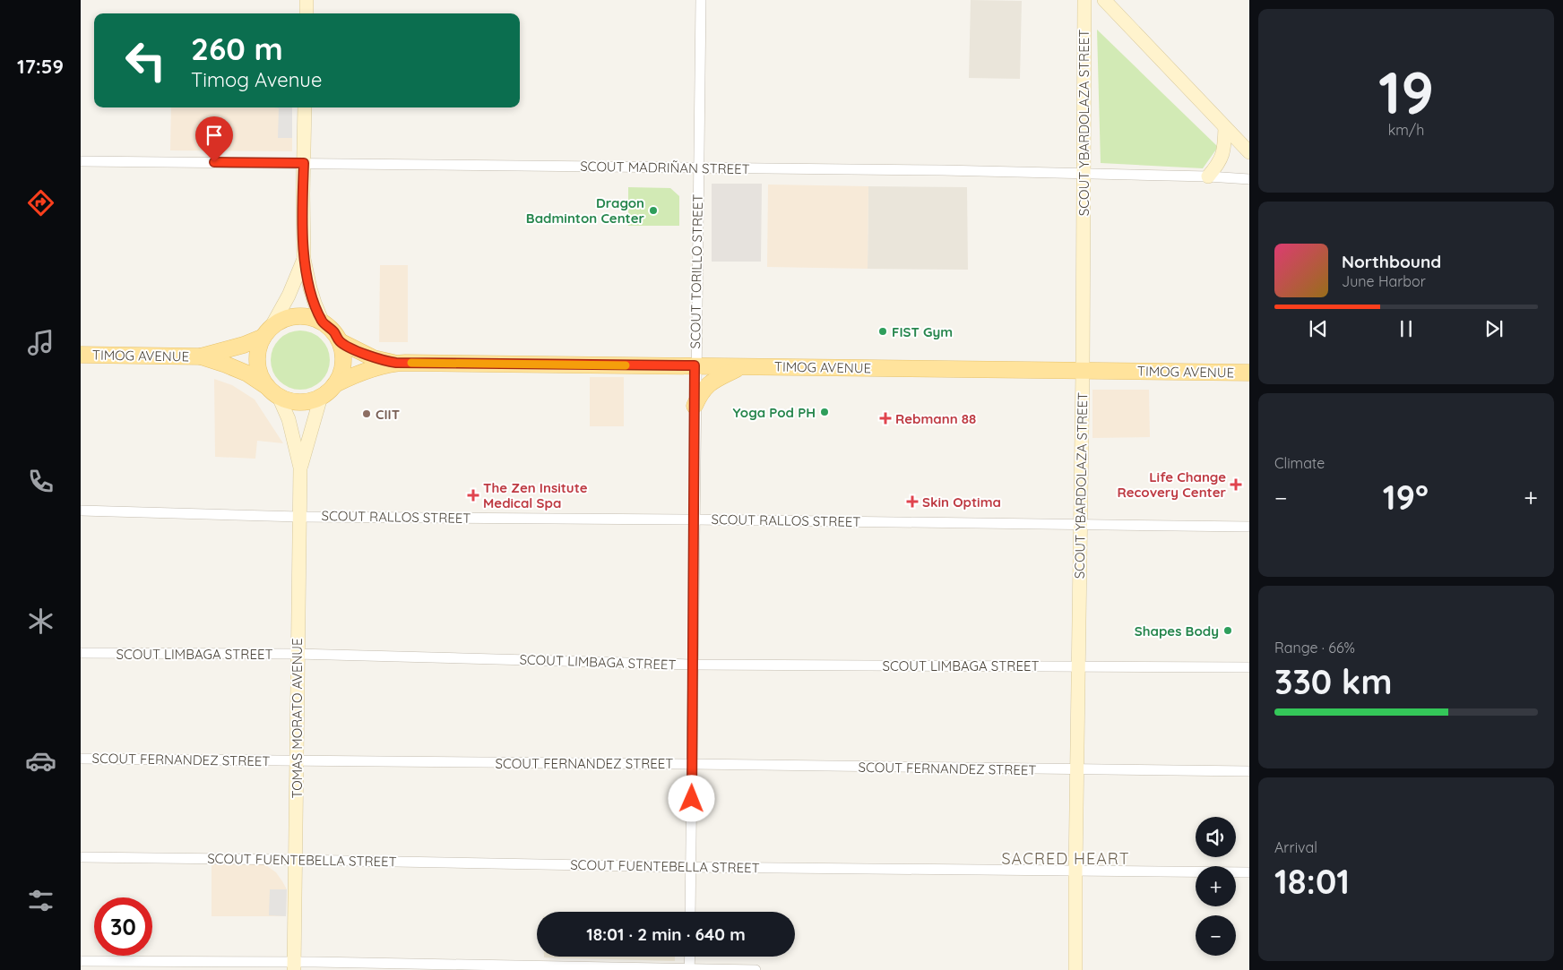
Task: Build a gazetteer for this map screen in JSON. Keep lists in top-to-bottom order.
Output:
{
  "streets": {
    "main road": ["TIMOG AVENUE"],
    "street": [
      "SCOUT YBARDOLAZA STREET",
      "SCOUT MADRIÑAN STREET",
      "SCOUT TORILLO STREET",
      "SCOUT RALLOS STREET",
      "SCOUT LIMBAGA STREET",
      "TOMAS MORATO AVENUE",
      "SCOUT FERNANDEZ STREET",
      "SCOUT FUENTEBELLA STREET"
    ]
  },
  "crossings": [
    ["SCOUT YBARDOLAZA STREET", "SCOUT MADRIÑAN STREET"],
    ["SCOUT YBARDOLAZA STREET", "TIMOG AVENUE"],
    ["SCOUT YBARDOLAZA STREET", "SCOUT RALLOS STREET"],
    ["SCOUT YBARDOLAZA STREET", "SCOUT LIMBAGA STREET"],
    ["SCOUT YBARDOLAZA STREET", "SCOUT FERNANDEZ STREET"],
    ["SCOUT YBARDOLAZA STREET", "SCOUT FUENTEBELLA STREET"],
    ["SCOUT MADRIÑAN STREET", "SCOUT TORILLO STREET"],
    ["SCOUT TORILLO STREET", "TIMOG AVENUE"],
    ["SCOUT TORILLO STREET", "SCOUT RALLOS STREET"],
    ["SCOUT TORILLO STREET", "SCOUT LIMBAGA STREET"],
    ["SCOUT TORILLO STREET", "SCOUT FERNANDEZ STREET"],
    ["SCOUT TORILLO STREET", "SCOUT FUENTEBELLA STREET"],
    ["TIMOG AVENUE", "TOMAS MORATO AVENUE"],
    ["SCOUT RALLOS STREET", "TOMAS MORATO AVENUE"],
    ["SCOUT LIMBAGA STREET", "TOMAS MORATO AVENUE"],
    ["TOMAS MORATO AVENUE", "SCOUT FERNANDEZ STREET"],
    ["TOMAS MORATO AVENUE", "SCOUT FUENTEBELLA STREET"]
  ],
  "districts": ["SACRED HEART"],
  "places": {
    "other": [
      "Dragon Badminton Center",
      "FIST Gym",
      "Yoga Pod PH",
      "CIIT",
      "Shapes Body"
    ],
    "health": [
      "Rebmann 88",
      "Life Change Recovery Center",
      "The Zen Insitute Medical Spa",
      "Skin Optima"
    ]
  },
  "page": {
    "tabs": "17:59",
    "tile": [
      ["19", "km/h"],
      "Climate",
      ["Range · 66%", "330 km"],
      ["Arrival", "18:01"]
    ],
    "turn": ["260 m", "Timog Avenue"],
    "song": ["Northbound", "June Harbor"],
    "heat": ["−", "19°", "+"],
    "map_buttons": ["+", "−"],
    "limit": "30",
    "trip": "18:01 · 2 min · 640 m"
  }
}
